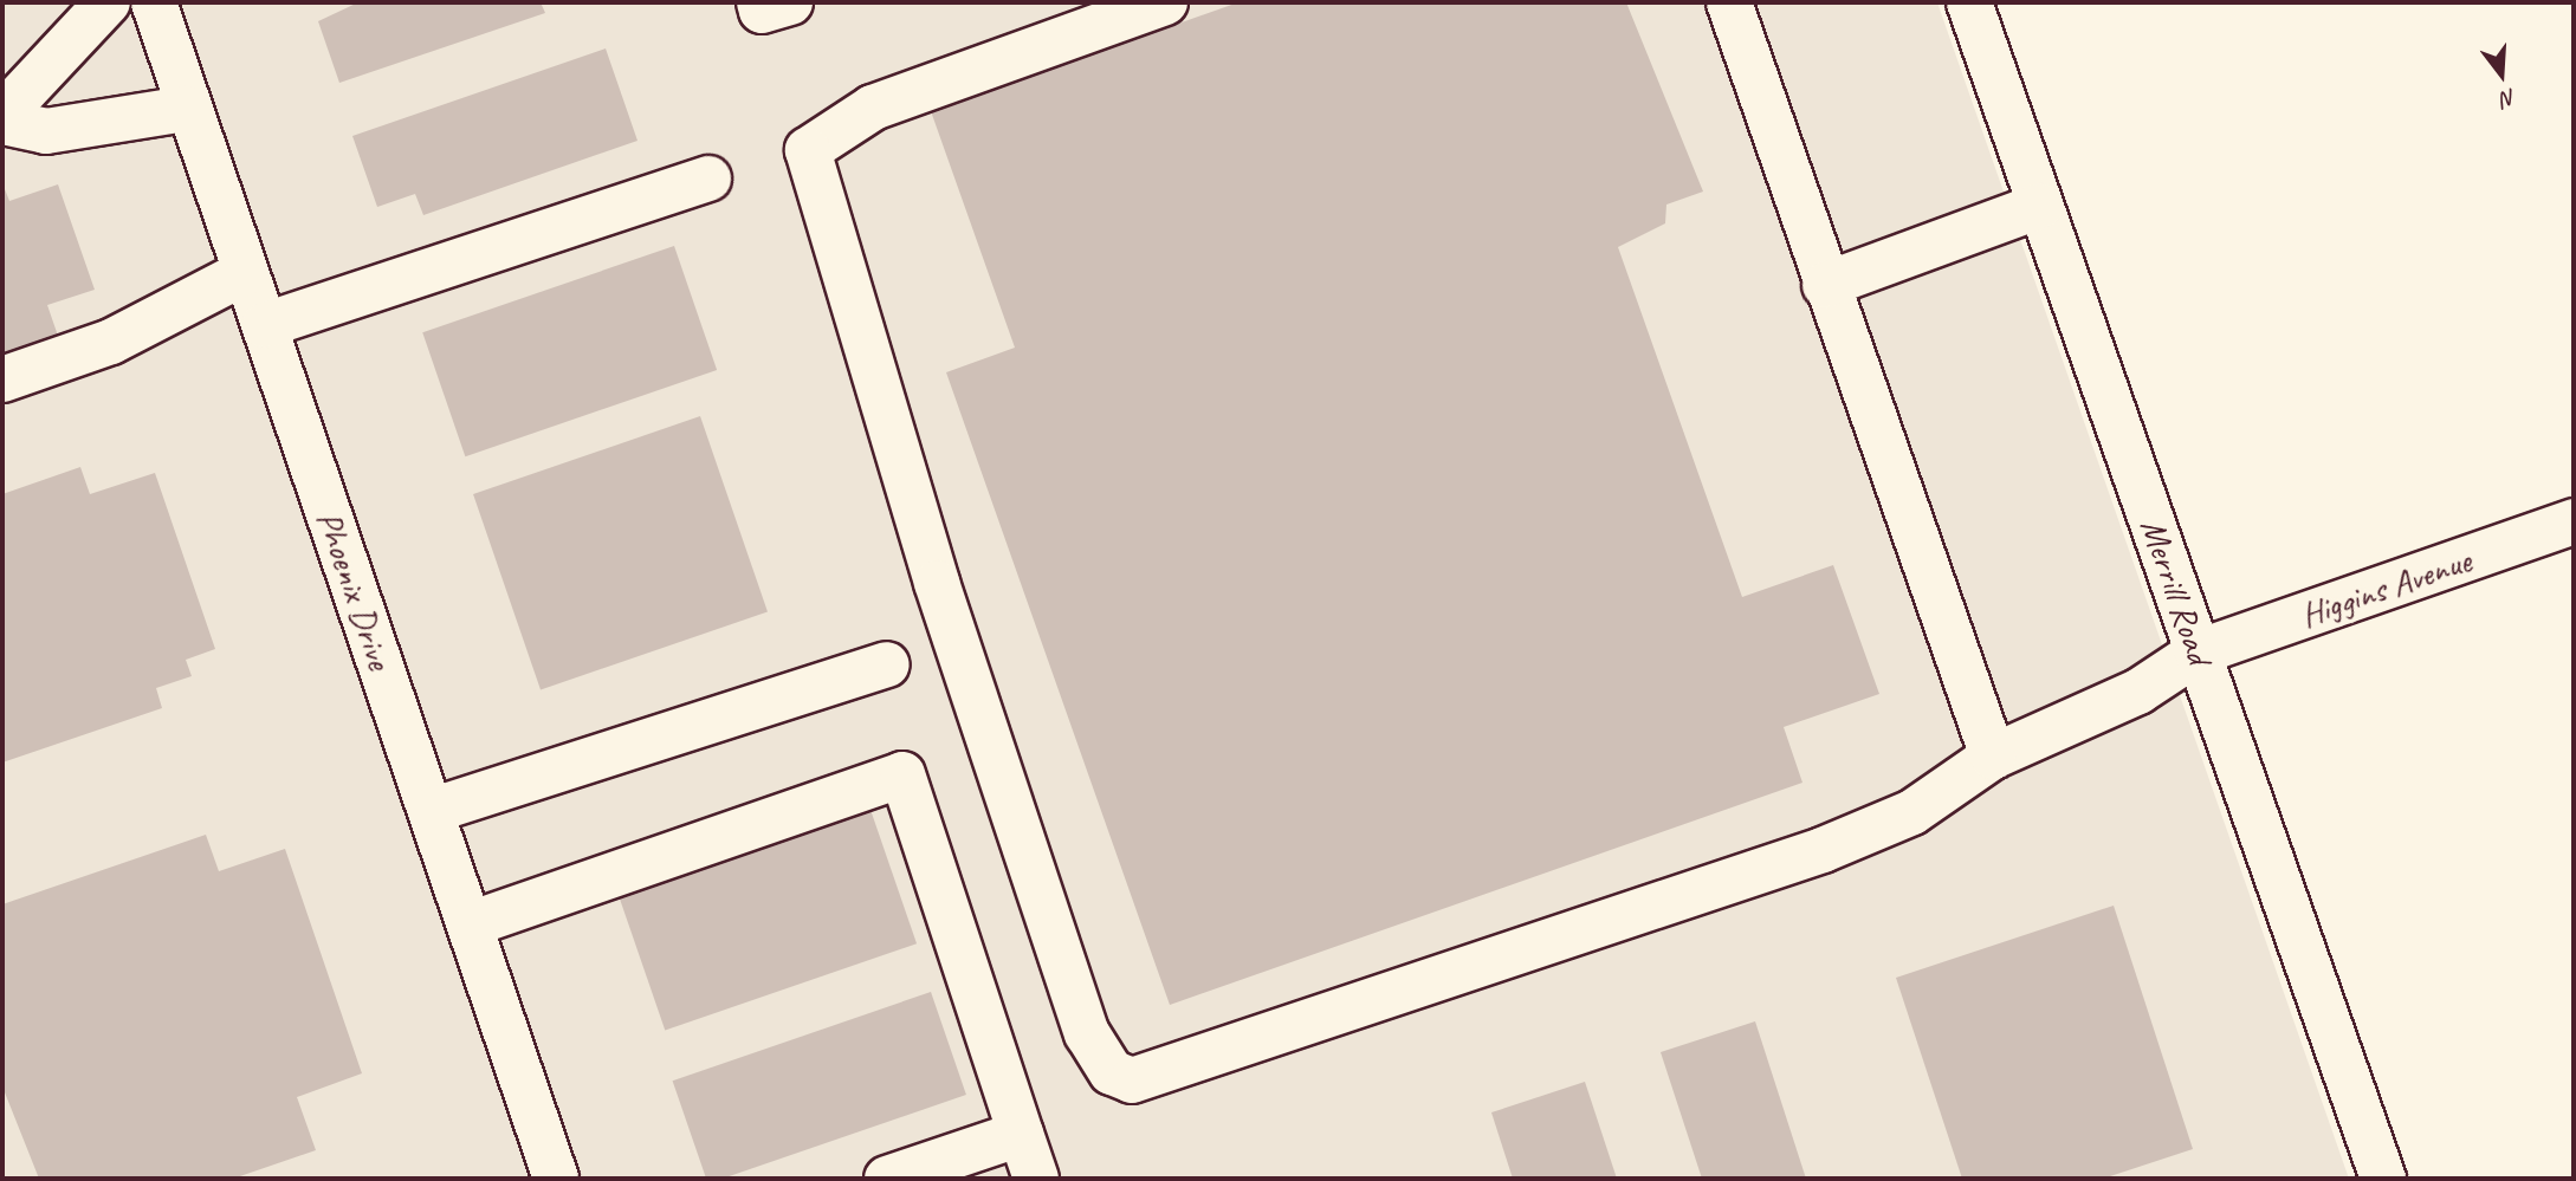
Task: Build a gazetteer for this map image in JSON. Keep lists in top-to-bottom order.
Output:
{
  "streets": {
    "street": ["Higgins Avenue", "Phoenix Drive", "Merrill Road"]
  },
  "crossings": [
    ["Higgins Avenue", "Merrill Road"]
  ],
  "north": "bottom"
}
